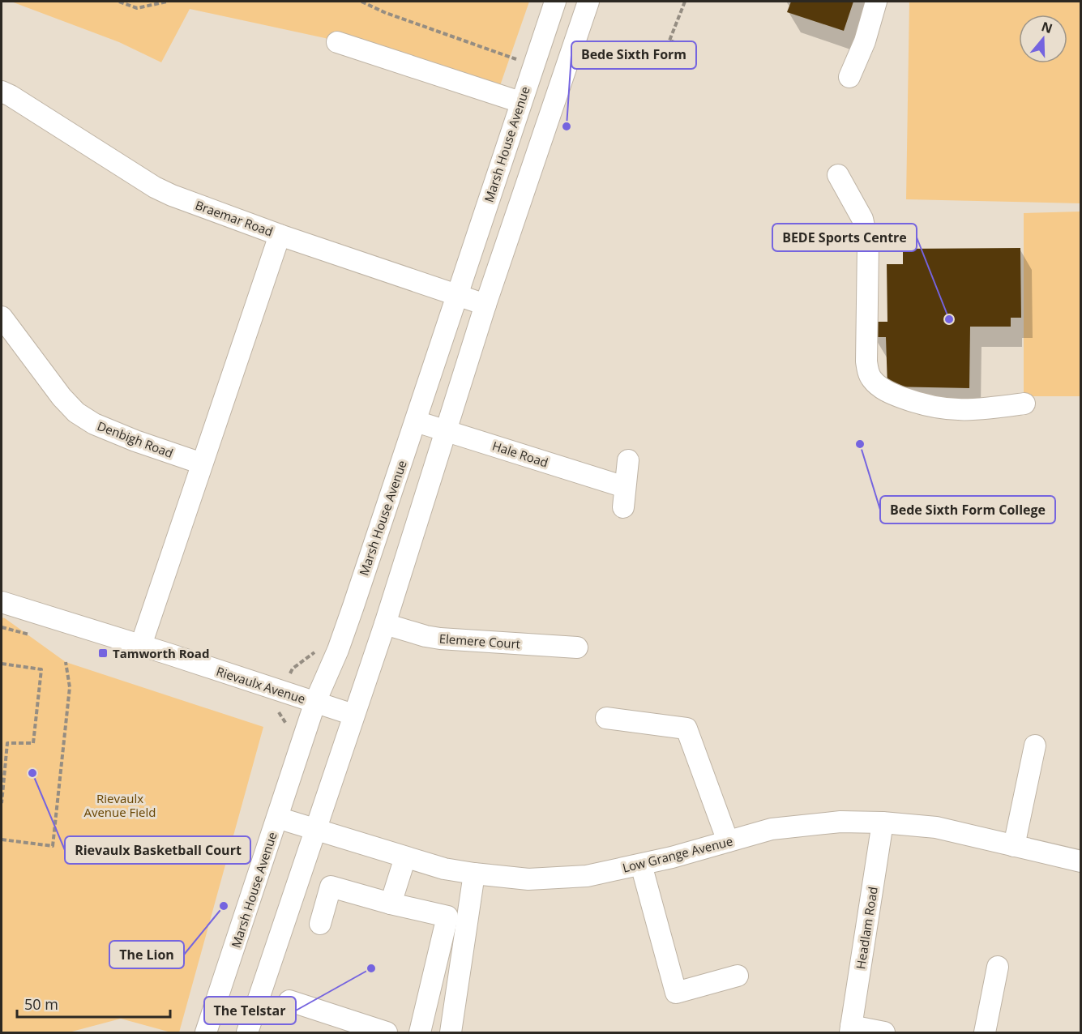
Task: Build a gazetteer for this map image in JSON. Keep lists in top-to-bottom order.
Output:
{
  "streets": {
    "street": [
      "Marsh House Avenue",
      "Braemar Road",
      "Denbigh Road",
      "Hale Road",
      "Elemere Court",
      "Rievaulx Avenue",
      "Low Grange Avenue",
      "Headlam Road"
    ]
  },
  "crossings": [
    ["Marsh House Avenue", "Braemar Road"],
    ["Marsh House Avenue", "Hale Road"],
    ["Marsh House Avenue", "Rievaulx Avenue"],
    ["Marsh House Avenue", "Low Grange Avenue"],
    ["Low Grange Avenue", "Headlam Road"]
  ],
  "parks": ["Rievaulx Avenue Field"],
  "places": {
    "other": [
      "Bede Sixth Form",
      "BEDE Sports Centre",
      "Bede Sixth Form College",
      "Rievaulx Basketball Court",
      "The Lion",
      "The Telstar"
    ],
    "transit": ["Tamworth Road"]
  },
  "scale_bar": "50 m",
  "north": "top"
}
